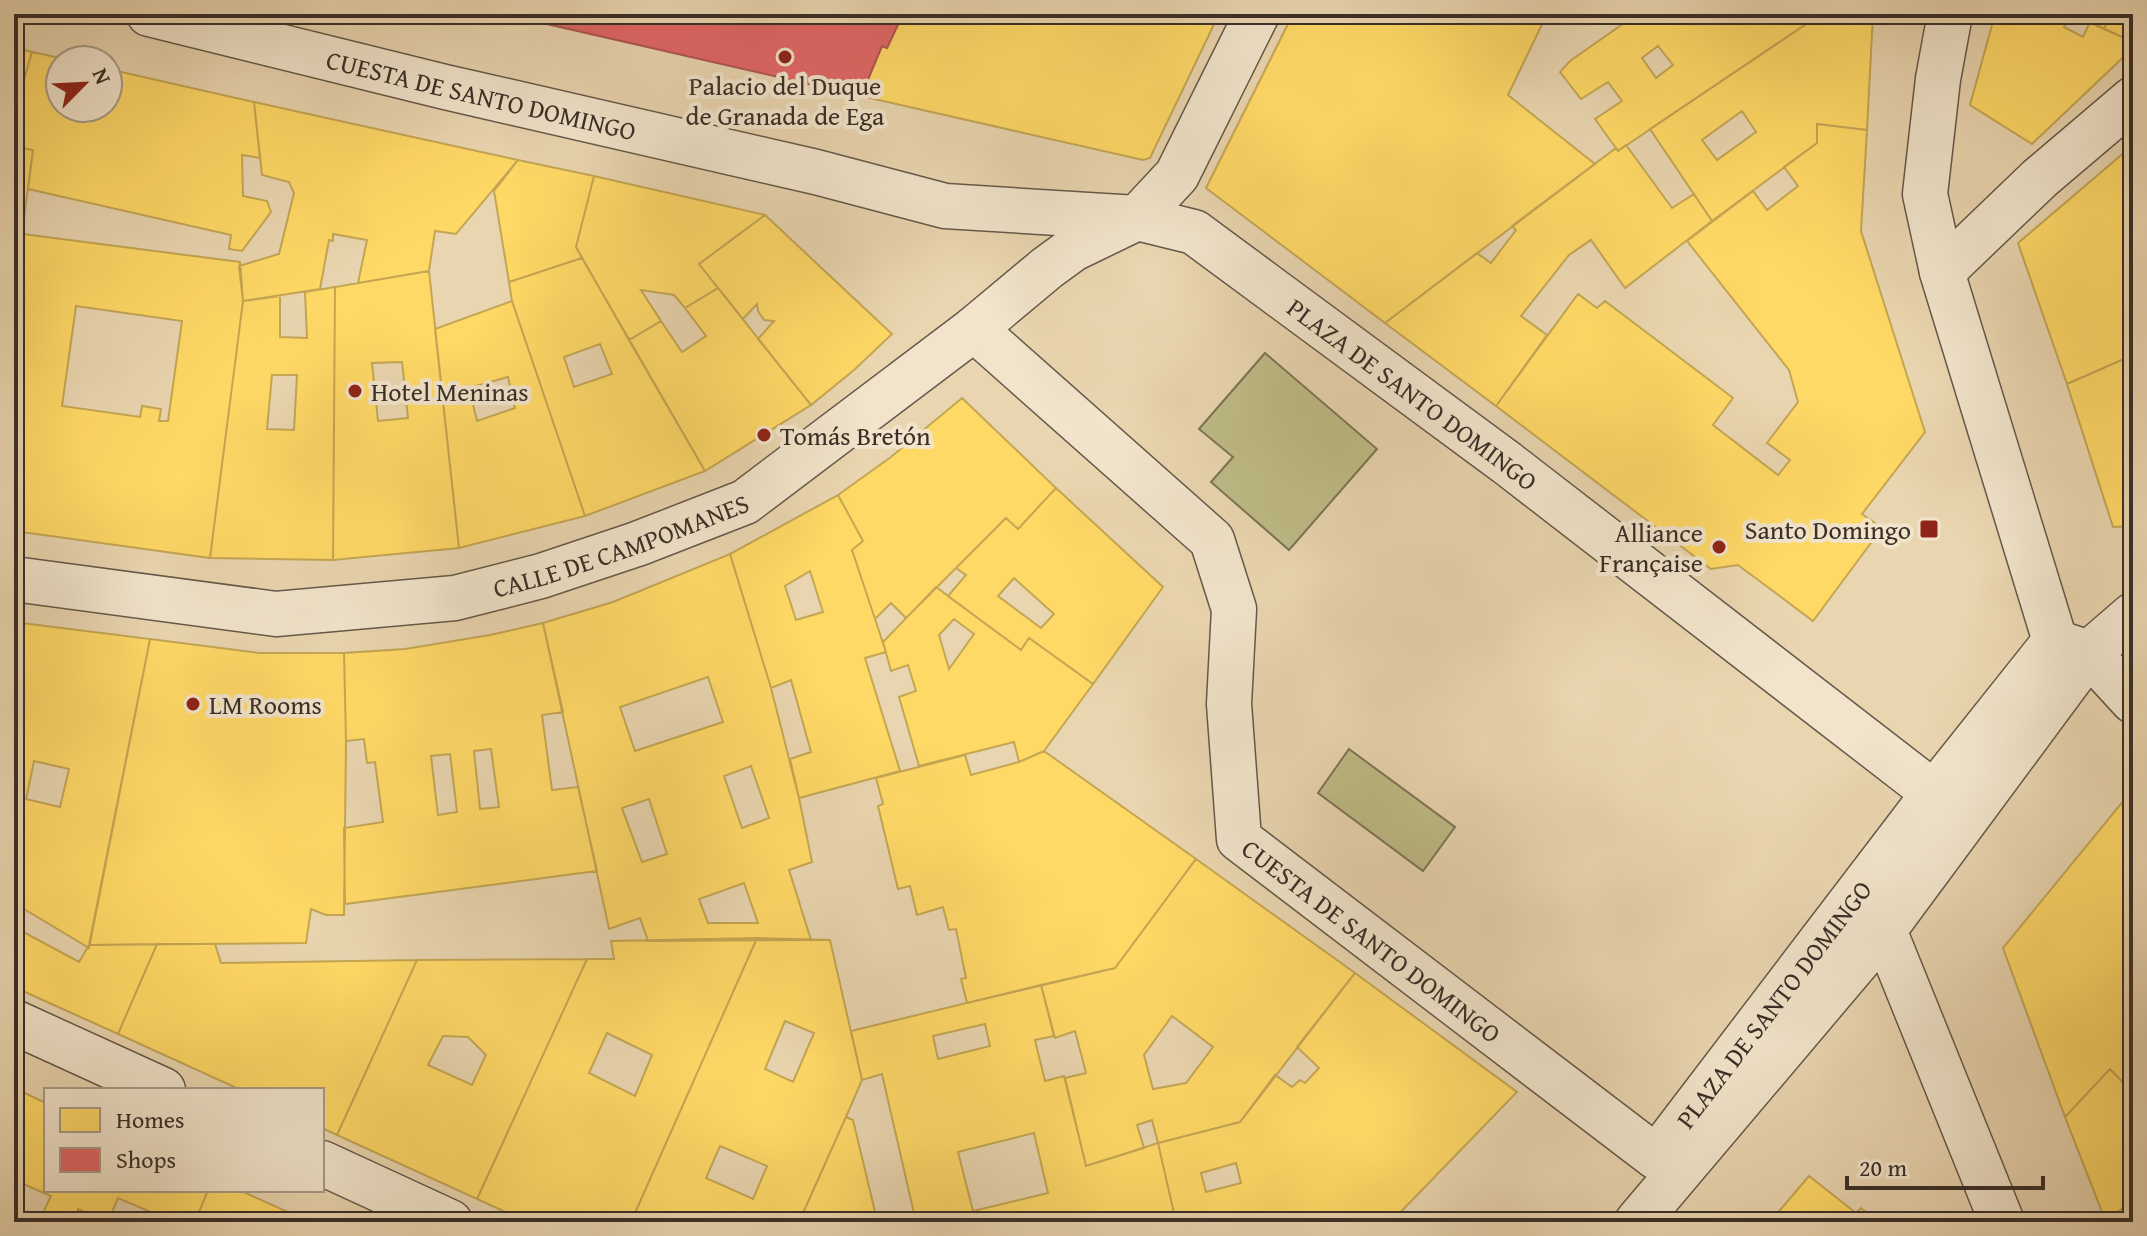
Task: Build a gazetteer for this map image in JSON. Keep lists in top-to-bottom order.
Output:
{
  "streets": {
    "street": ["CUESTA DE SANTO DOMINGO", "PLAZA DE SANTO DOMINGO", "CALLE DE CAMPOMANES"]
  },
  "crossings": [
    ["CUESTA DE SANTO DOMINGO", "PLAZA DE SANTO DOMINGO"],
    ["CUESTA DE SANTO DOMINGO", "CALLE DE CAMPOMANES"],
    ["PLAZA DE SANTO DOMINGO", "CALLE DE CAMPOMANES"]
  ],
  "places": {
    "other": [
      "Palacio del Duque de Granada de Ega",
      "Hotel Meninas",
      "Tomás Bretón",
      "Alliance Française",
      "LM Rooms"
    ],
    "transit": ["Santo Domingo"]
  },
  "legend": ["Homes", "Shops"],
  "scale_bar": "20 m",
  "north": "top right"
}
